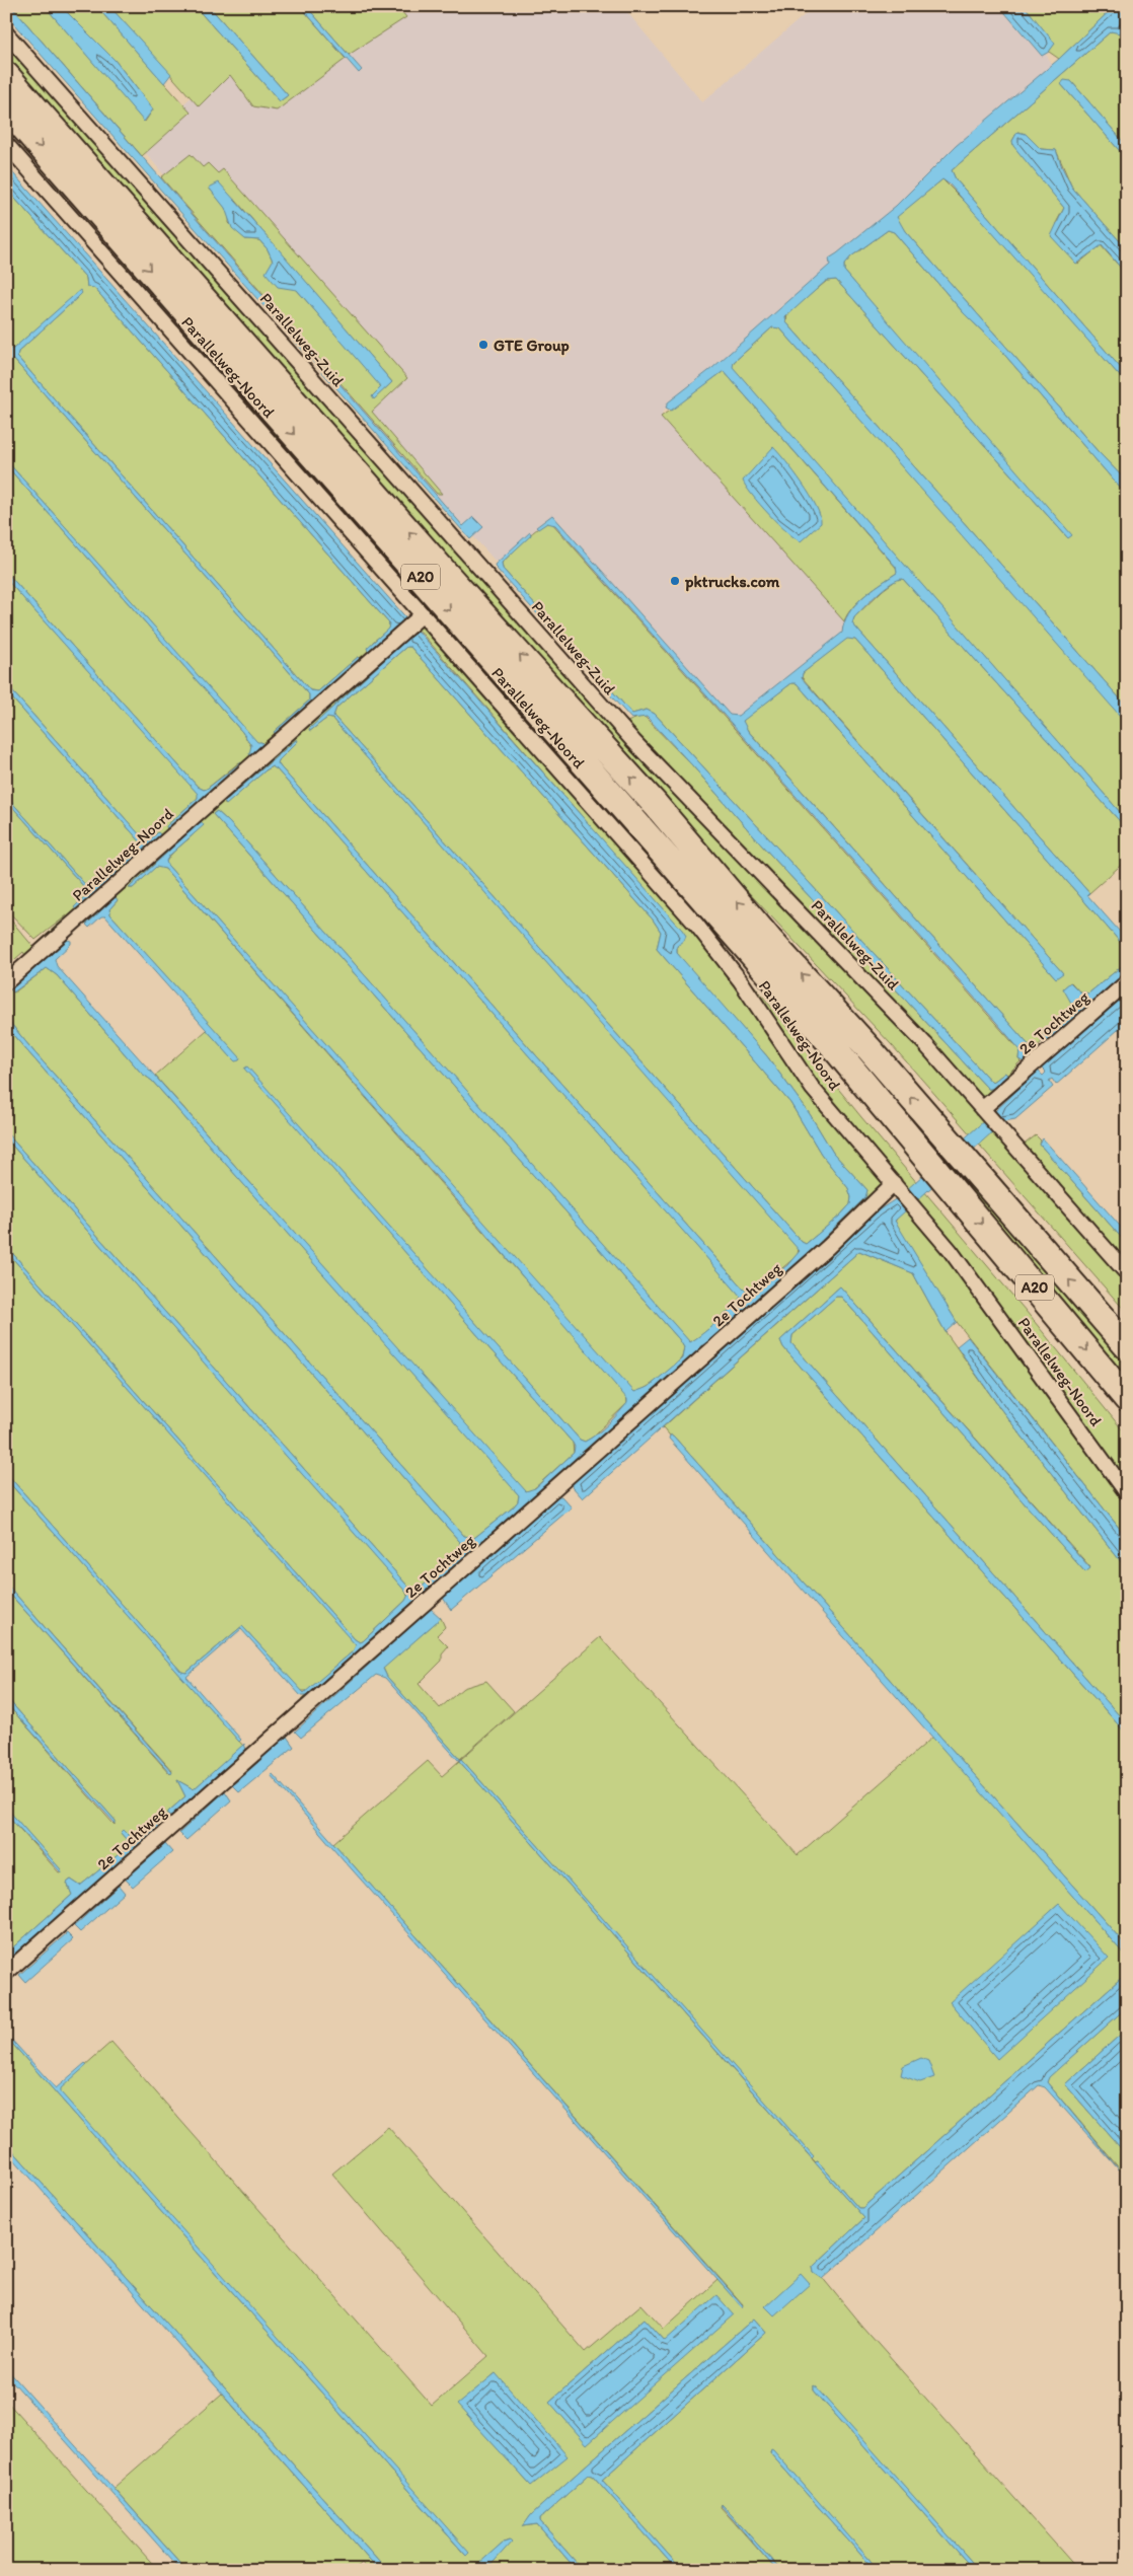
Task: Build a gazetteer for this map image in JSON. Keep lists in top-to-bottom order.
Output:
{
  "streets": {
    "highway": ["A20"],
    "street": ["Parallelweg-Zuid", "Parallelweg-Noord", "2e Tochtweg"]
  },
  "crossings": [
    ["Parallelweg-Zuid", "2e Tochtweg"],
    ["Parallelweg-Noord", "2e Tochtweg"]
  ],
  "places": ["GTE Group", "pktrucks.com"]
}
